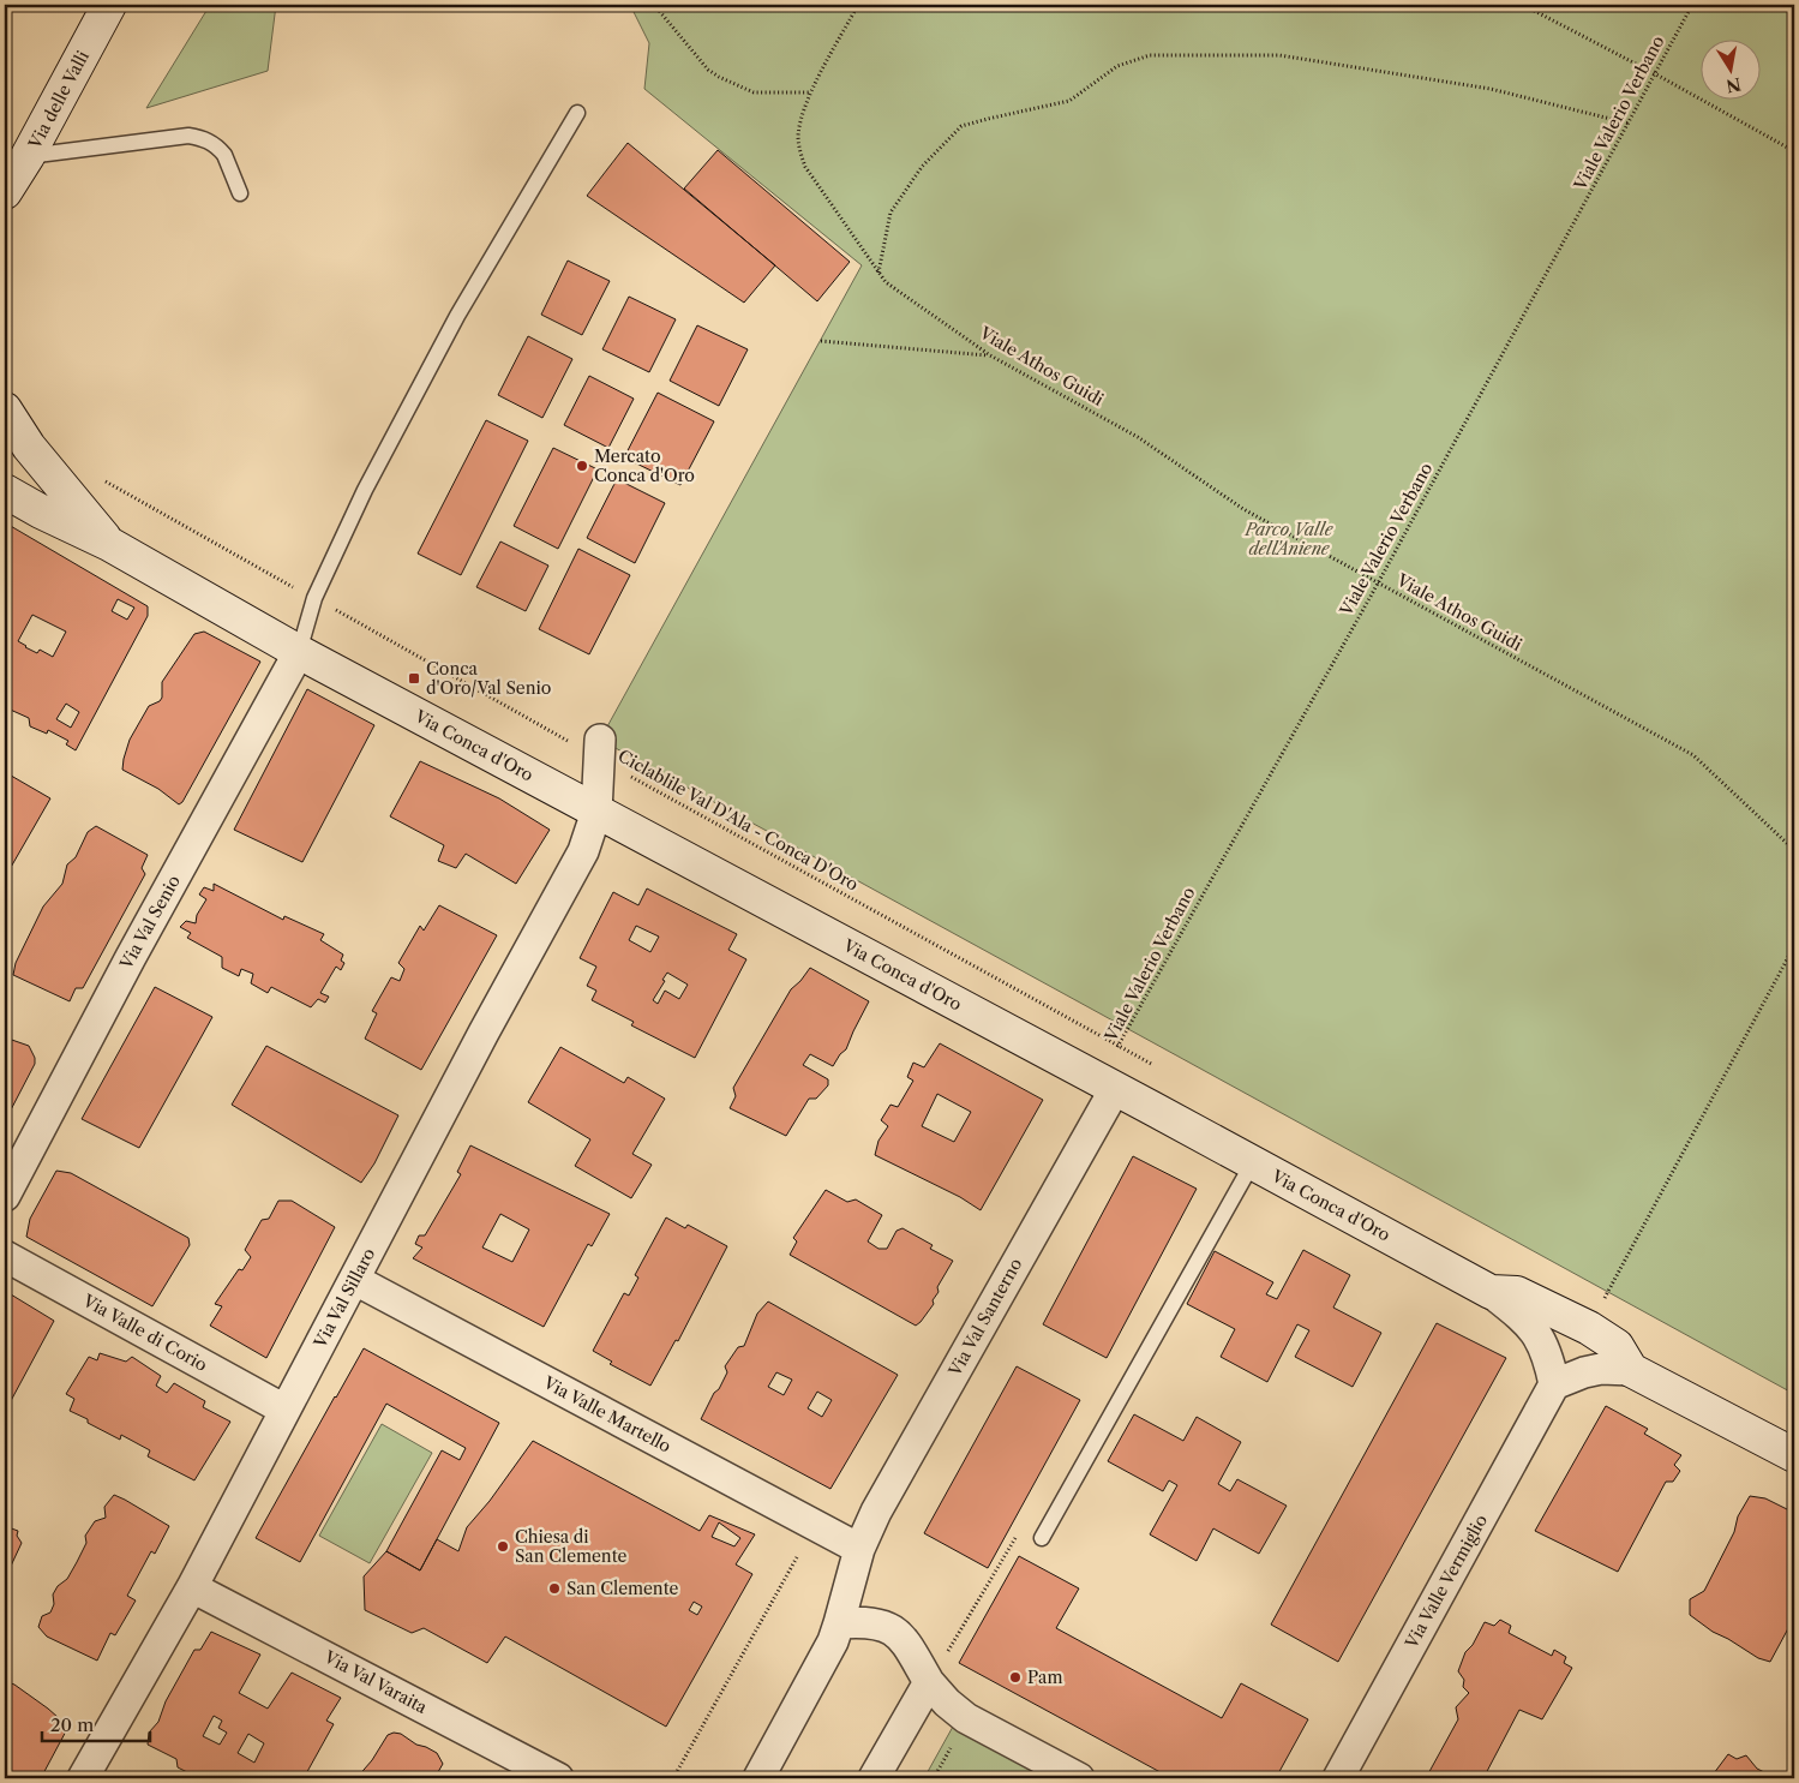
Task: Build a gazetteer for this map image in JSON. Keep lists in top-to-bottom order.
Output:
{
  "streets": {
    "street": [
      "Via delle Valli",
      "Via Conca d'Oro",
      "Via Val Senio",
      "Via Val Sillaro",
      "Via Val Santerno",
      "Via Valle di Corio",
      "Via Valle Martello",
      "Via Valle Vermiglio",
      "Via Val Varaita"
    ],
    "path": ["Viale Valerio Verbano", "Viale Athos Guidi", "Ciclablile Val D'Ala - Conca D'Oro"]
  },
  "crossings": [
    ["Viale Valerio Verbano", "Viale Athos Guidi"],
    ["Viale Valerio Verbano", "Via Conca d'Oro"],
    ["Viale Valerio Verbano", "Ciclablile Val D'Ala - Conca D'Oro"],
    ["Viale Valerio Verbano", "Via Val Santerno"],
    ["Via Conca d'Oro", "Via Val Senio"],
    ["Via Conca d'Oro", "Via Val Sillaro"],
    ["Via Conca d'Oro", "Via Val Santerno"],
    ["Ciclablile Val D'Ala - Conca D'Oro", "Via Val Sillaro"],
    ["Via Val Sillaro", "Via Valle di Corio"],
    ["Via Val Sillaro", "Via Valle Martello"],
    ["Via Val Sillaro", "Via Val Varaita"],
    ["Via Val Santerno", "Via Valle Martello"]
  ],
  "parks": ["Parco Valle dell'Aniene"],
  "places": {
    "other": [
      "Mercato Conca d'Oro",
      "Chiesa di San Clemente",
      "San Clemente",
      "Pam"
    ],
    "transit": ["Conca d'Oro/Val Senio"]
  },
  "scale_bar": "20 m",
  "north": "bottom"
}
